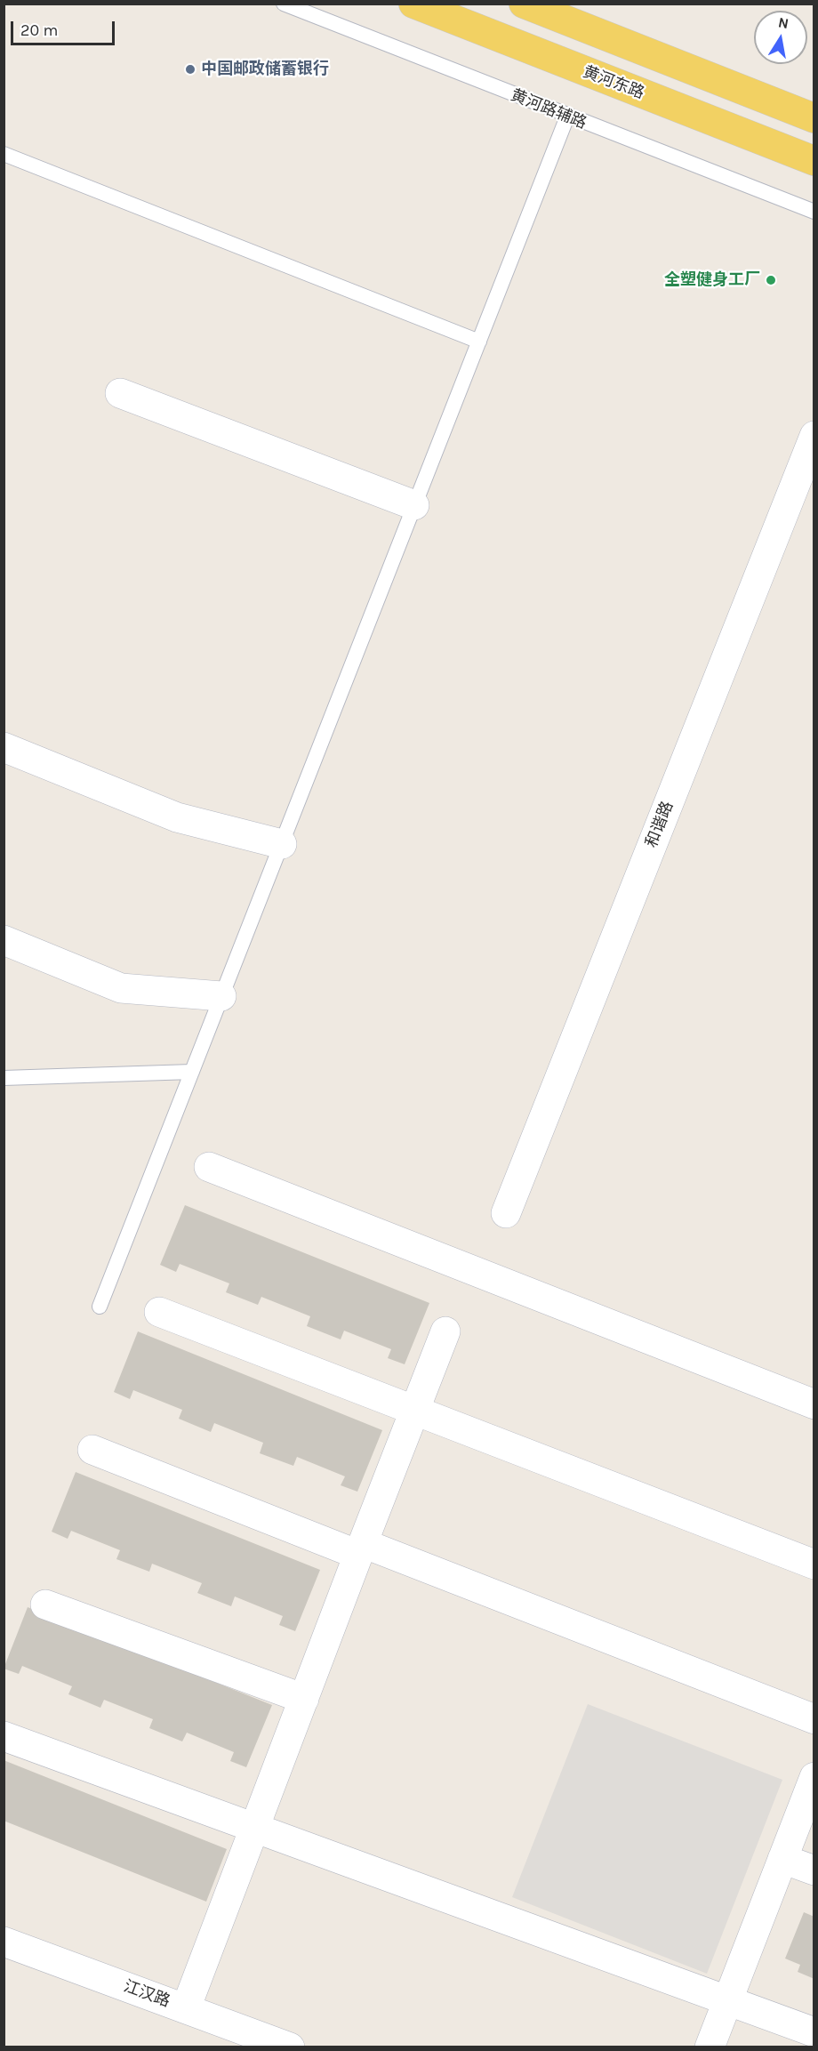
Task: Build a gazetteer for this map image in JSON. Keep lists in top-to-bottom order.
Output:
{
  "streets": {
    "main road": ["黄河东路"],
    "street": ["和谐路", "江汉路"],
    "lane": ["黄河路辅路"]
  },
  "places": ["中国邮政储蓄银行", "全塑健身工厂"],
  "scale_bar": "20 m",
  "north": "top"
}
